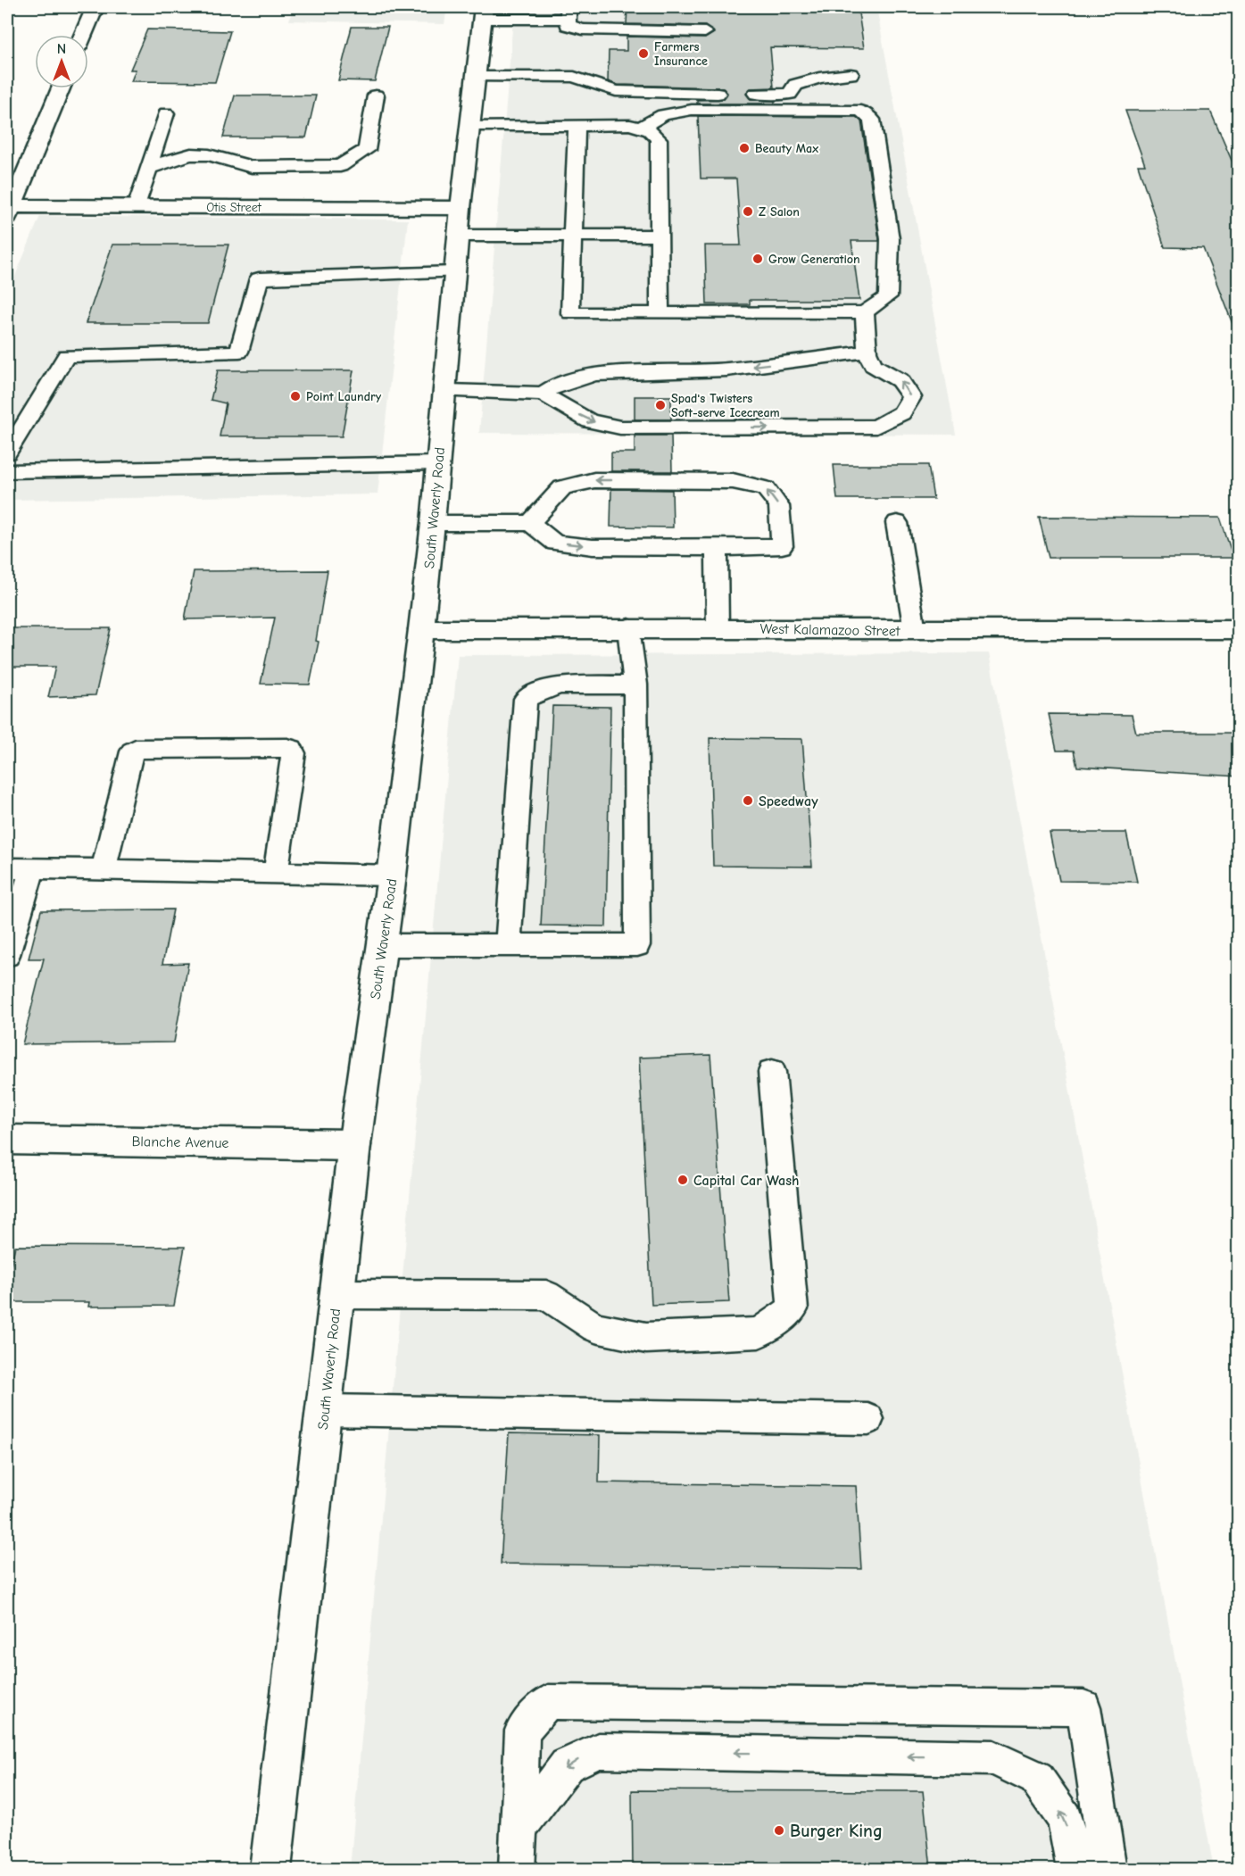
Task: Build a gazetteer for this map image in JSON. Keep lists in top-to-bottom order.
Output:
{
  "streets": {
    "main road": [
      "Otis Street",
      "South Waverly Road",
      "West Kalamazoo Street",
      "Blanche Avenue"
    ]
  },
  "crossings": [
    ["Otis Street", "South Waverly Road"],
    ["South Waverly Road", "West Kalamazoo Street"],
    ["South Waverly Road", "Blanche Avenue"]
  ],
  "places": [
    "Farmers Insurance",
    "Beauty Max",
    "Z Salon",
    "Grow Generation",
    "Point Laundry",
    "Spad's Twisters Soft-serve Icecream",
    "Speedway",
    "Capital Car Wash",
    "Burger King"
  ],
  "north": "top"
}
